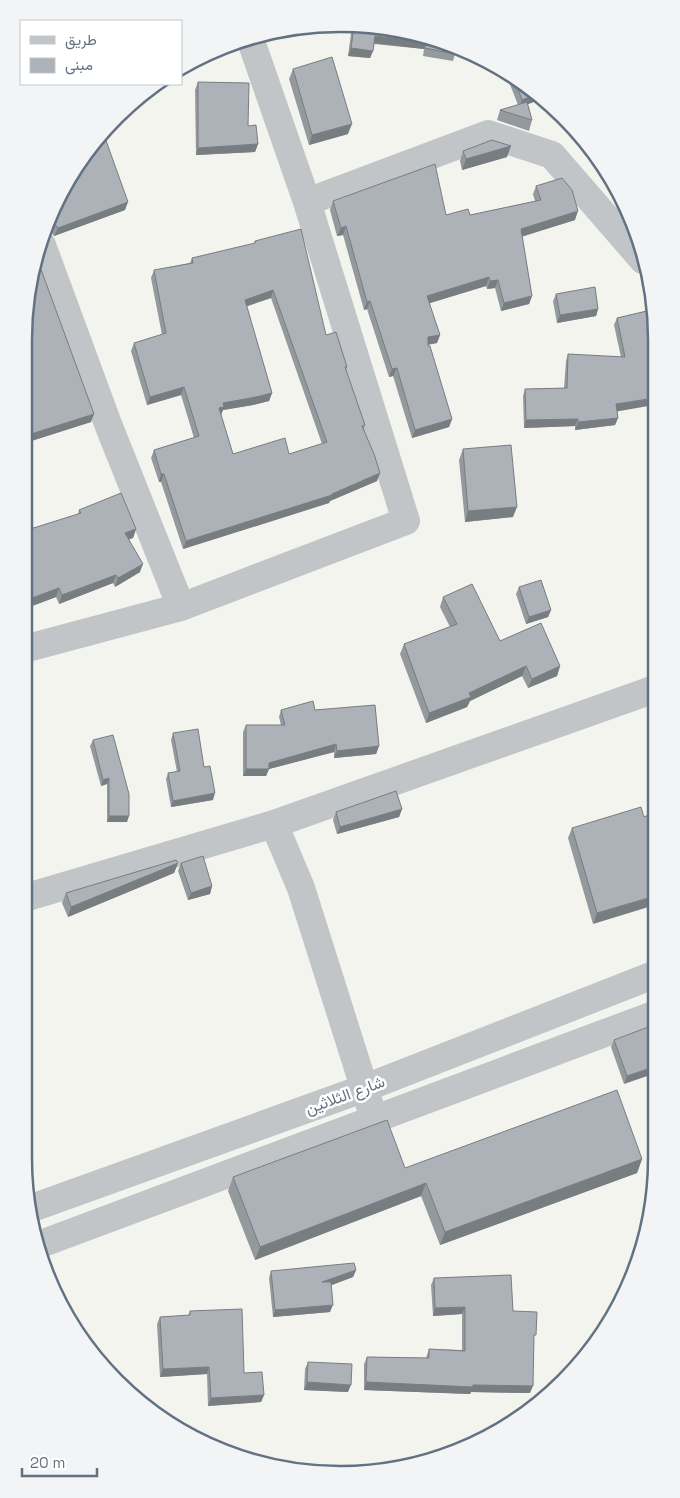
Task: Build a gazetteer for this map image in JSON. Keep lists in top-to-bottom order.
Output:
{
  "streets": {
    "street": ["شارع الثلاثين"]
  },
  "legend": ["طريق", "مبنى"],
  "scale_bar": "20 m"
}
